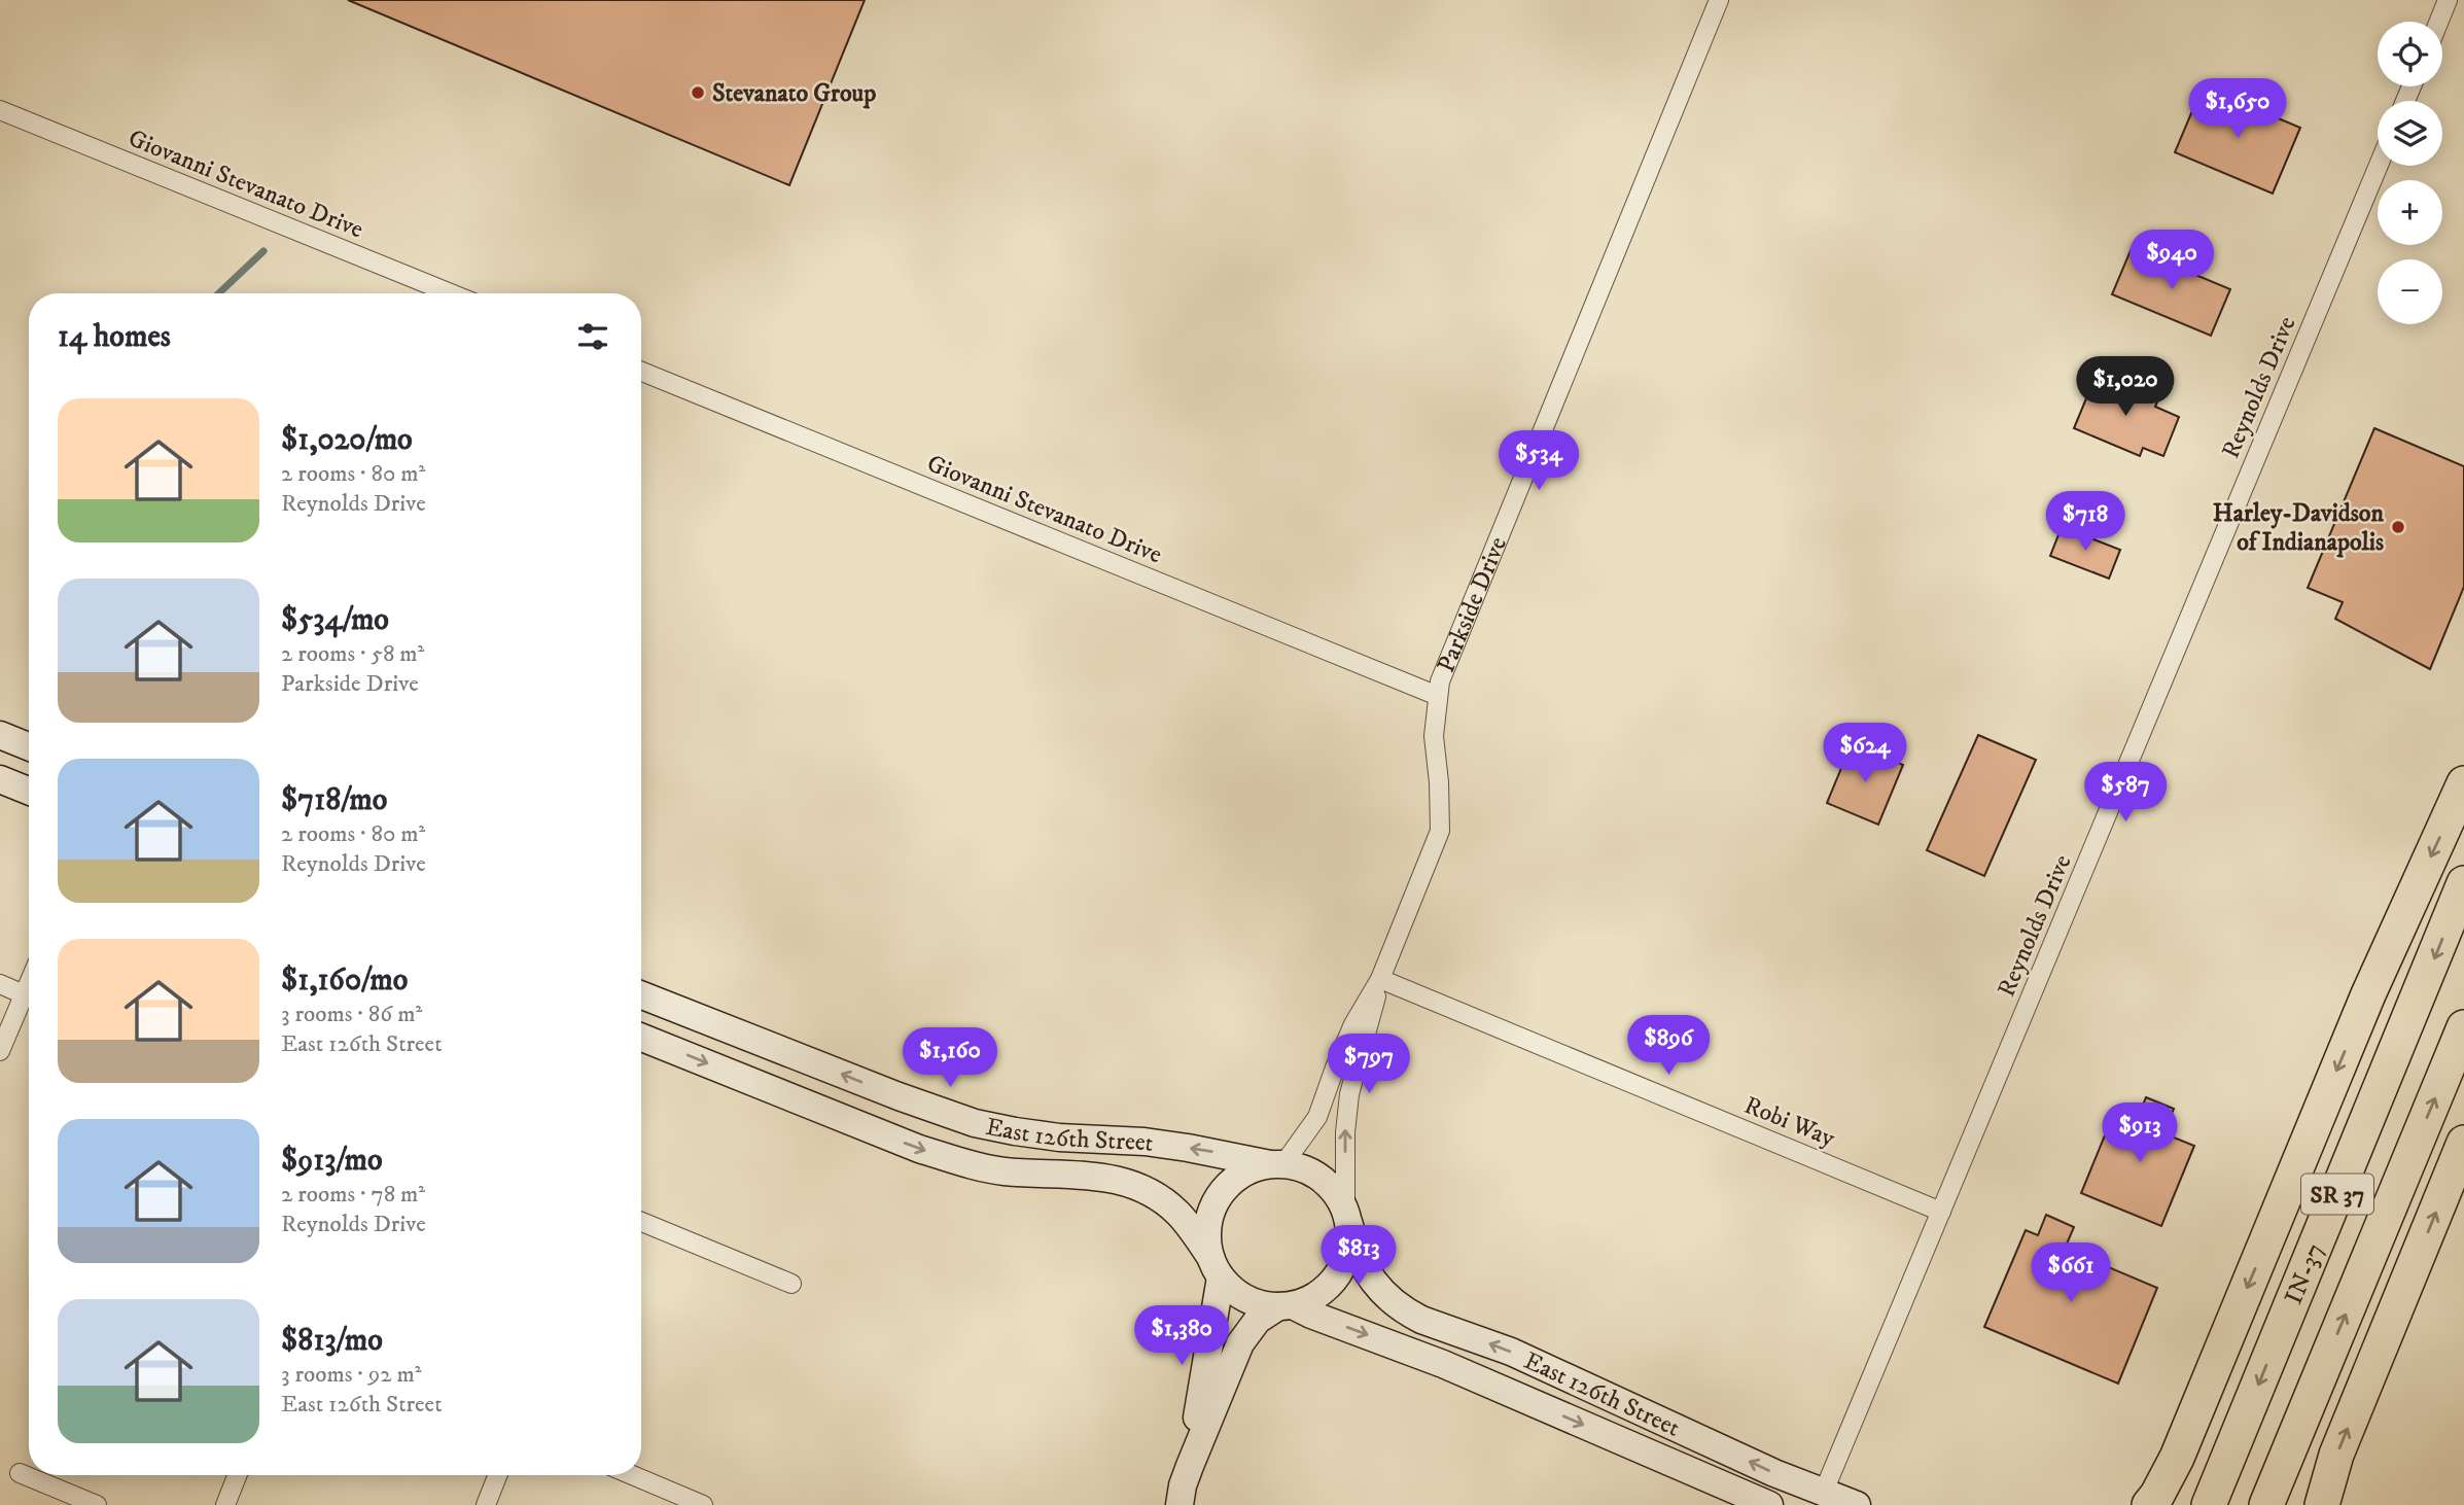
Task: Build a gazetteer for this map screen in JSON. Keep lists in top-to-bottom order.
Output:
{
  "streets": {
    "highway": ["SR 37", "IN-37"],
    "main road": ["East 126th Street"],
    "street": [
      "Giovanni Stevanato Drive",
      "Reynolds Drive",
      "Parkside Drive",
      "Robi Way"
    ]
  },
  "crossings": [
    ["Giovanni Stevanato Drive", "Parkside Drive"],
    ["Reynolds Drive", "Robi Way"],
    ["Reynolds Drive", "East 126th Street"],
    ["Parkside Drive", "Robi Way"],
    ["Parkside Drive", "East 126th Street"]
  ],
  "places": ["Stevanato Group", "Harley-Davidson of Indianapolis"],
  "page": {
    "map_buttons": ["+", "−"],
    "price": [
      "$1,650",
      "$940",
      "$1,020",
      "$534",
      "$718",
      "$624",
      "$587",
      "$896",
      "$1,160",
      "$797",
      "$913",
      "$813",
      "$661",
      "$1,380"
    ],
    "heading": "14 homes",
    "list": [
      {
        "name": "$1,020/mo",
        "note": "2 rooms · 80 m² · Reynolds Drive"
      },
      {
        "name": "$534/mo",
        "note": "2 rooms · 58 m² · Parkside Drive"
      },
      {
        "name": "$718/mo",
        "note": "2 rooms · 80 m² · Reynolds Drive"
      },
      {
        "name": "$1,160/mo",
        "note": "3 rooms · 86 m² · East 126th Street"
      },
      {
        "name": "$913/mo",
        "note": "2 rooms · 78 m² · Reynolds Drive"
      },
      {
        "name": "$813/mo",
        "note": "3 rooms · 92 m² · East 126th Street"
      }
    ]
  }
}
